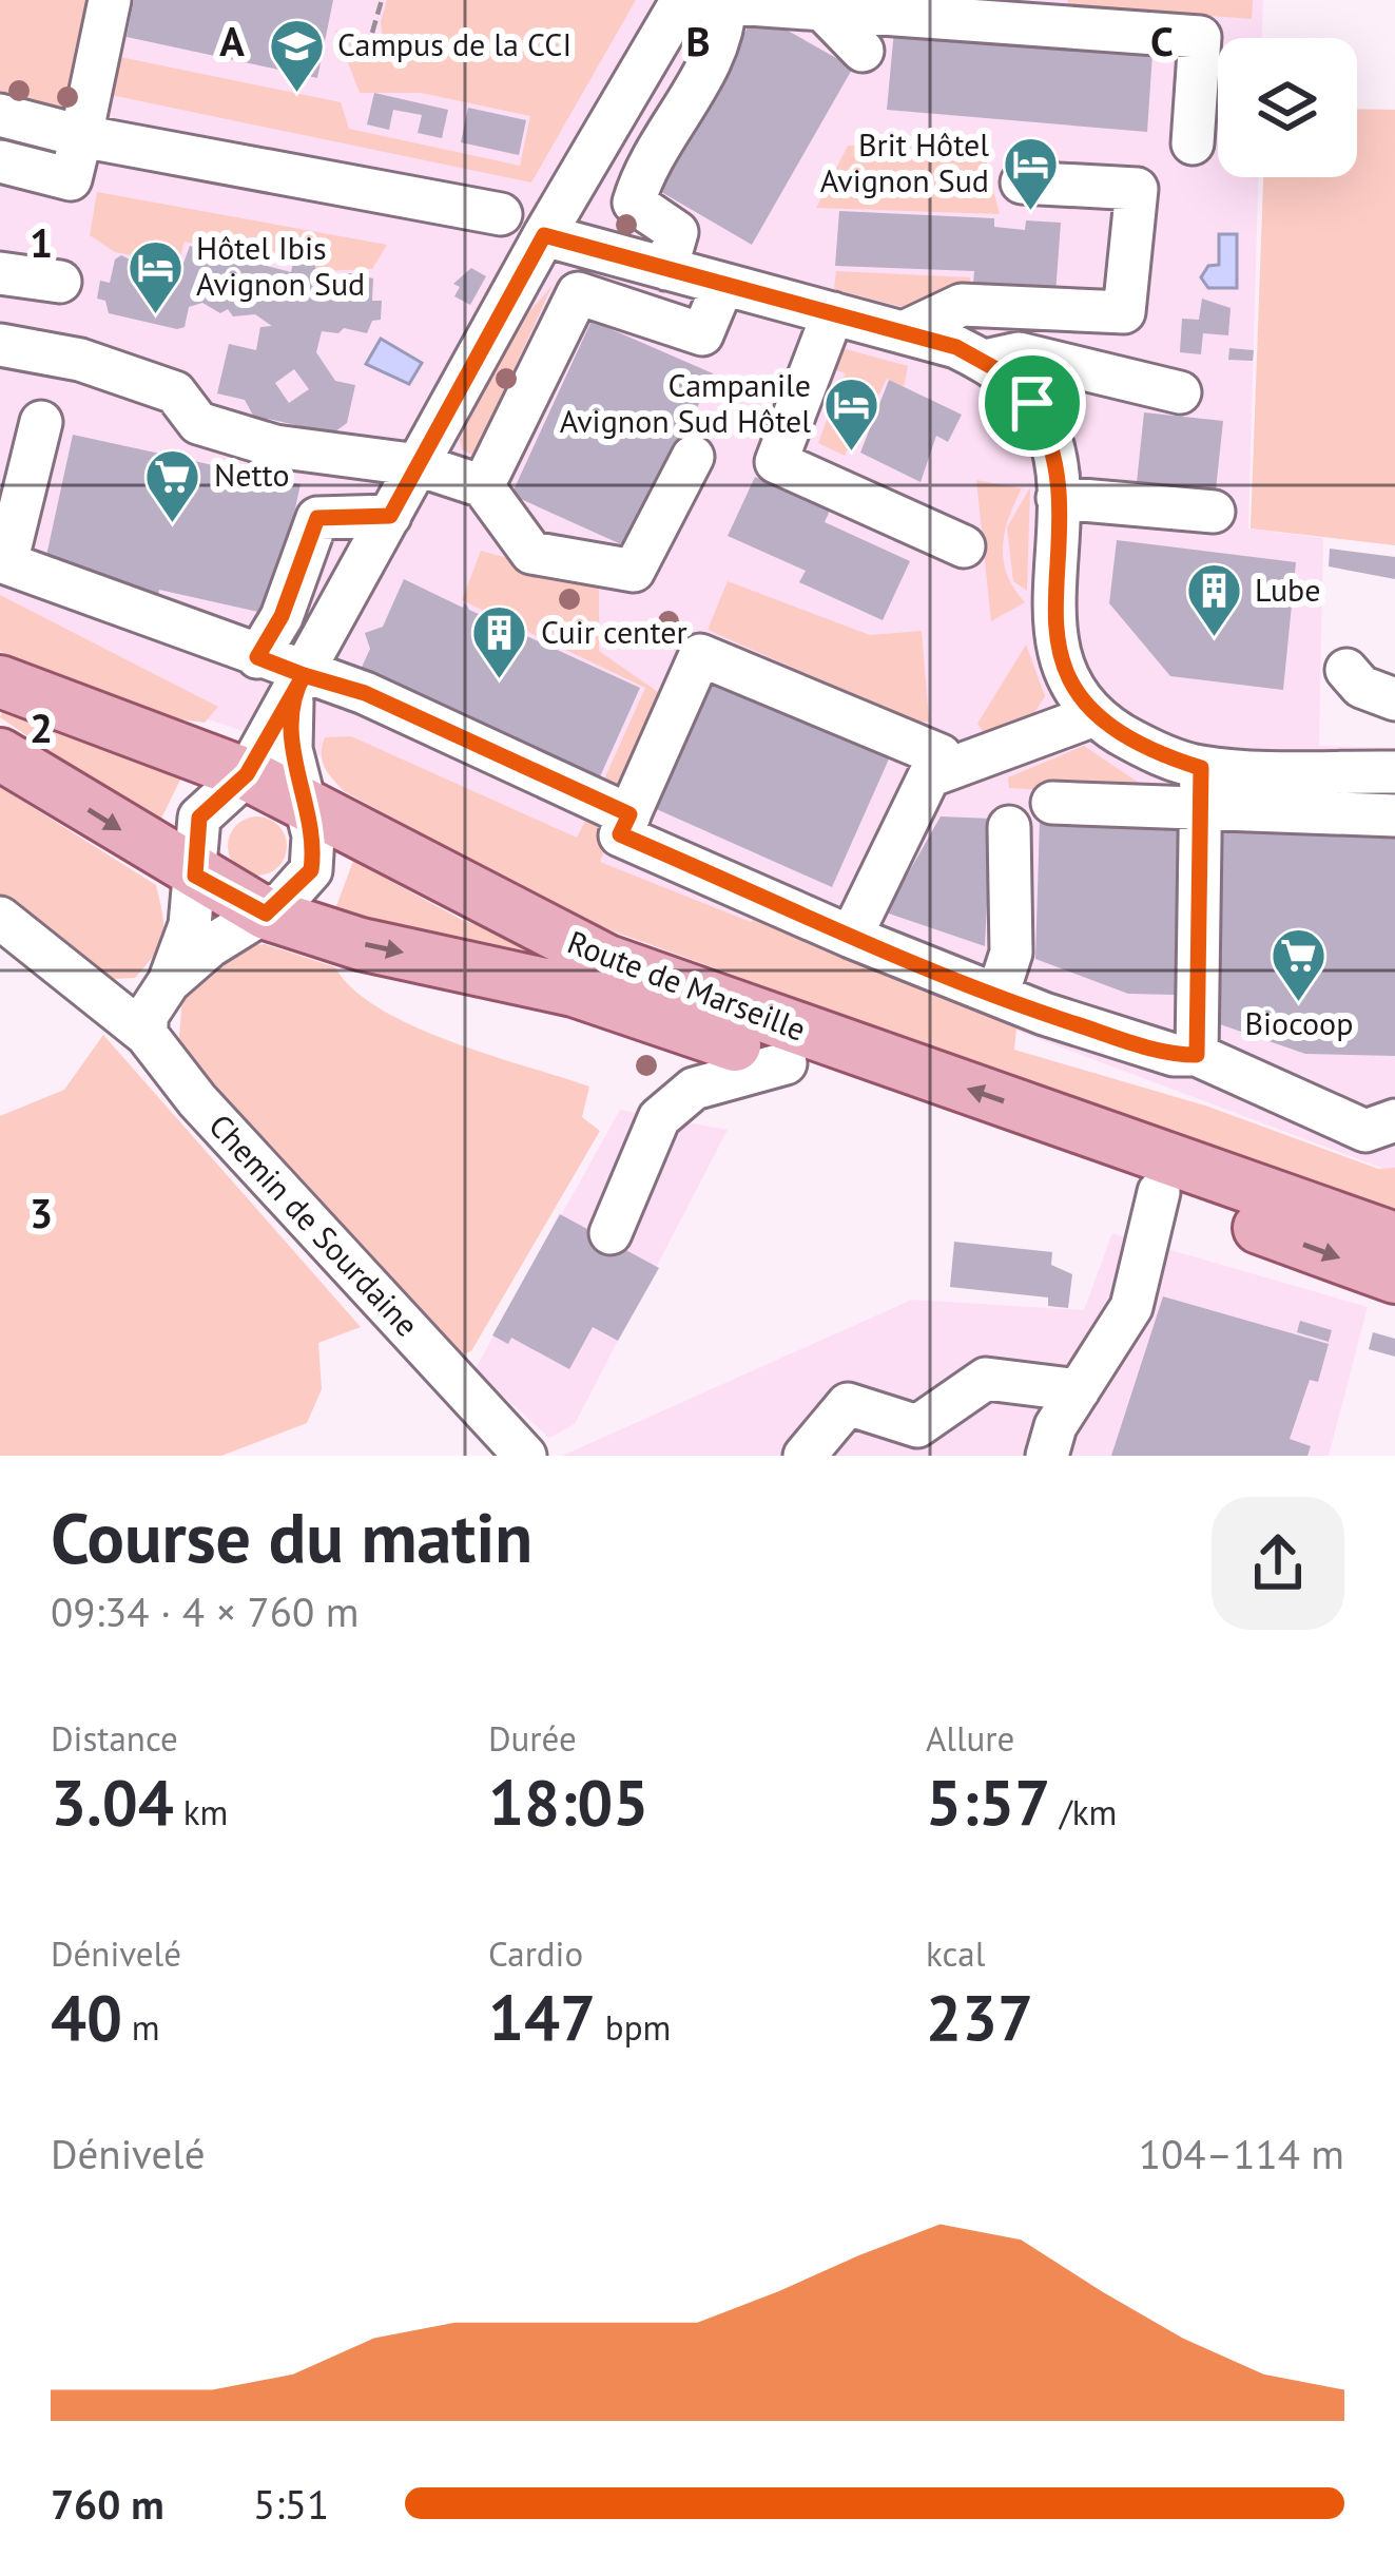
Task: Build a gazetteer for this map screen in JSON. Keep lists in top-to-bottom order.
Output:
{
  "streets": {
    "main road": ["Route de Marseille"],
    "street": ["Chemin de Sourdaine"]
  },
  "places": {
    "school or university": ["Campus de la CCI"],
    "hotel": ["Brit Hôtel Avignon Sud", "Hôtel Ibis Avignon Sud", "Campanile Avignon Sud Hôtel"],
    "supermarket": ["Netto", "Biocoop"],
    "building": ["Lube", "Cuir center"]
  },
  "page": {
    "heading": ["Course du matin", "09:34 · 4 × 760 m"],
    "stats": [
      ["Distance", "3.04 km"],
      ["Durée", "18:05"],
      ["Allure", "5:57 /km"],
      ["Dénivelé", "40 m"],
      ["Cardio", "147 bpm"],
      ["kcal", "237"]
    ],
    "chart": ["Dénivelé", "104–114 m"],
    "list": [
      {
        "name": "760 m",
        "note": "5:51"
      }
    ]
  },
  "grid": {
    "columns": ["A", "B", "C"],
    "rows": ["1", "2", "3"]
  }
}
